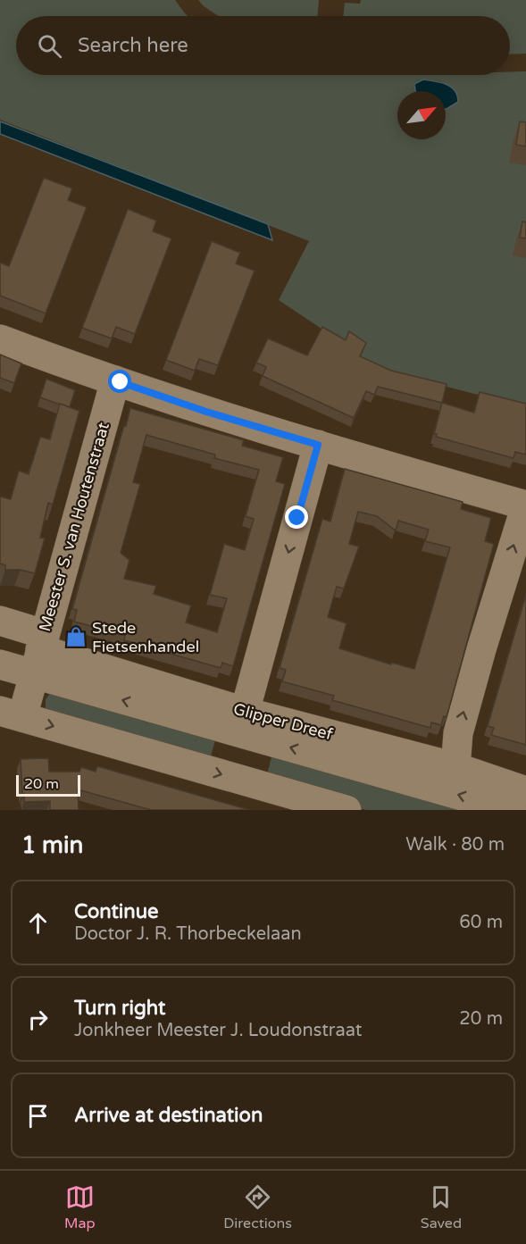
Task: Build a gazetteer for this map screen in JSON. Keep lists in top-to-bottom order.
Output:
{
  "streets": {
    "street": ["Meester S. van Houtenstraat", "Glipper Dreef"]
  },
  "crossings": [
    ["Meester S. van Houtenstraat", "Glipper Dreef"]
  ],
  "places": {
    "shop": ["Stede Fietsenhandel"]
  },
  "scale_bar": "20 m",
  "north": "top right",
  "page": {
    "search": "Search here",
    "scale": "20 m",
    "heading": ["1 min", "Walk · 80 m"],
    "list": [
      ["Continue", "Doctor J. R. Thorbeckelaan", "60 m"],
      ["Turn right", "Jonkheer Meester J. Loudonstraat", "20 m"],
      "Arrive at destination"
    ],
    "nav": ["Map", "Directions", "Saved"]
  }
}
